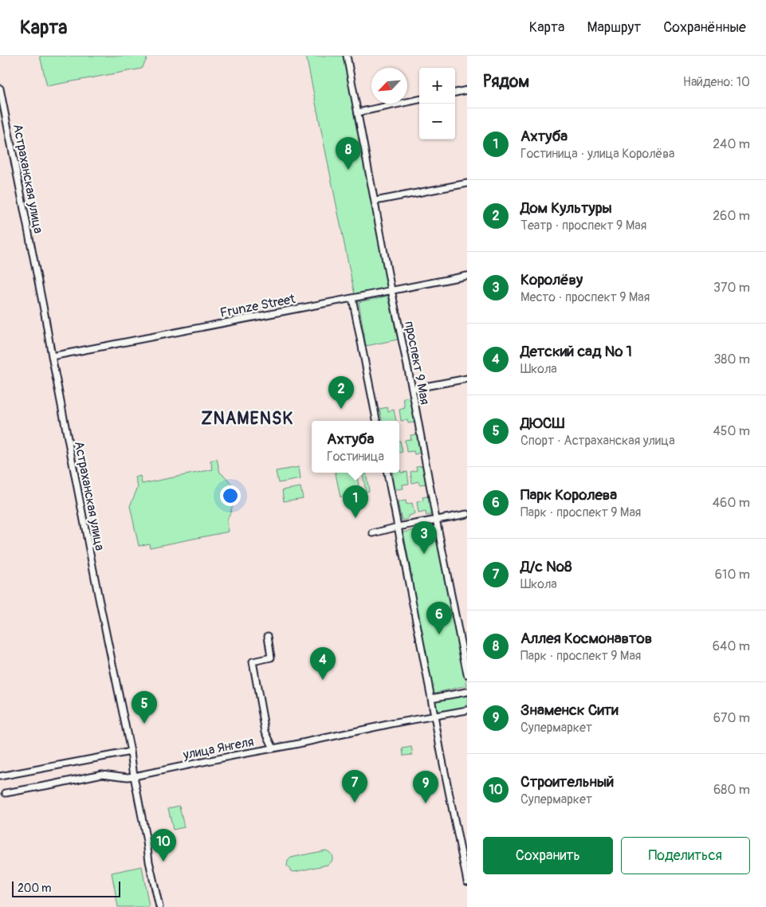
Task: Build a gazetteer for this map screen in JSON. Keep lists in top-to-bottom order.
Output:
{
  "streets": {
    "street": [
      "Астраханская улица",
      "Frunze Street",
      "проспект 9 Мая",
      "улица Янгеля"
    ]
  },
  "crossings": [
    ["Астраханская улица", "Frunze Street"],
    ["Астраханская улица", "улица Янгеля"],
    ["Frunze Street", "проспект 9 Мая"]
  ],
  "districts": ["ZNAMENSK"],
  "scale_bar": "200 m",
  "north": "bottom left",
  "page": {
    "header": "Карта",
    "nav": ["Карта", "Маршрут", "Сохранённые"],
    "heading": ["Рядом", "Найдено: 10"],
    "map_buttons": ["+", "−"],
    "list": [
      {
        "mark": "1",
        "name": "Ахтуба",
        "note": "Гостиница · улица Королёва",
        "value": "240 m"
      },
      {
        "mark": "2",
        "name": "Дом Культуры",
        "note": "Театр · проспект 9 Мая",
        "value": "260 m"
      },
      {
        "mark": "3",
        "name": "Королёву",
        "note": "Место · проспект 9 Мая",
        "value": "370 m"
      },
      {
        "mark": "4",
        "name": "Детский сад № 1",
        "note": "Школа",
        "value": "380 m"
      },
      {
        "mark": "5",
        "name": "ДЮСШ",
        "note": "Спорт · Астраханская улица",
        "value": "450 m"
      },
      {
        "mark": "6",
        "name": "Парк Королева",
        "note": "Парк · проспект 9 Мая",
        "value": "460 m"
      },
      {
        "mark": "7",
        "name": "Д/с №8",
        "note": "Школа",
        "value": "610 m"
      },
      {
        "mark": "8",
        "name": "Аллея Космонавтов",
        "note": "Парк · проспект 9 Мая",
        "value": "640 m"
      },
      {
        "mark": "9",
        "name": "Знаменск Сити",
        "note": "Супермаркет",
        "value": "670 m"
      },
      {
        "mark": "10",
        "name": "Строительный",
        "note": "Супермаркет",
        "value": "680 m"
      }
    ],
    "pins": [
      "8",
      "2",
      "1",
      "3",
      "6",
      "4",
      "5",
      "7",
      "9",
      "10"
    ],
    "popup": ["Ахтуба", "Гостиница"],
    "buttons": ["Сохранить", "Поделиться"],
    "scale": "200 m"
  }
}
